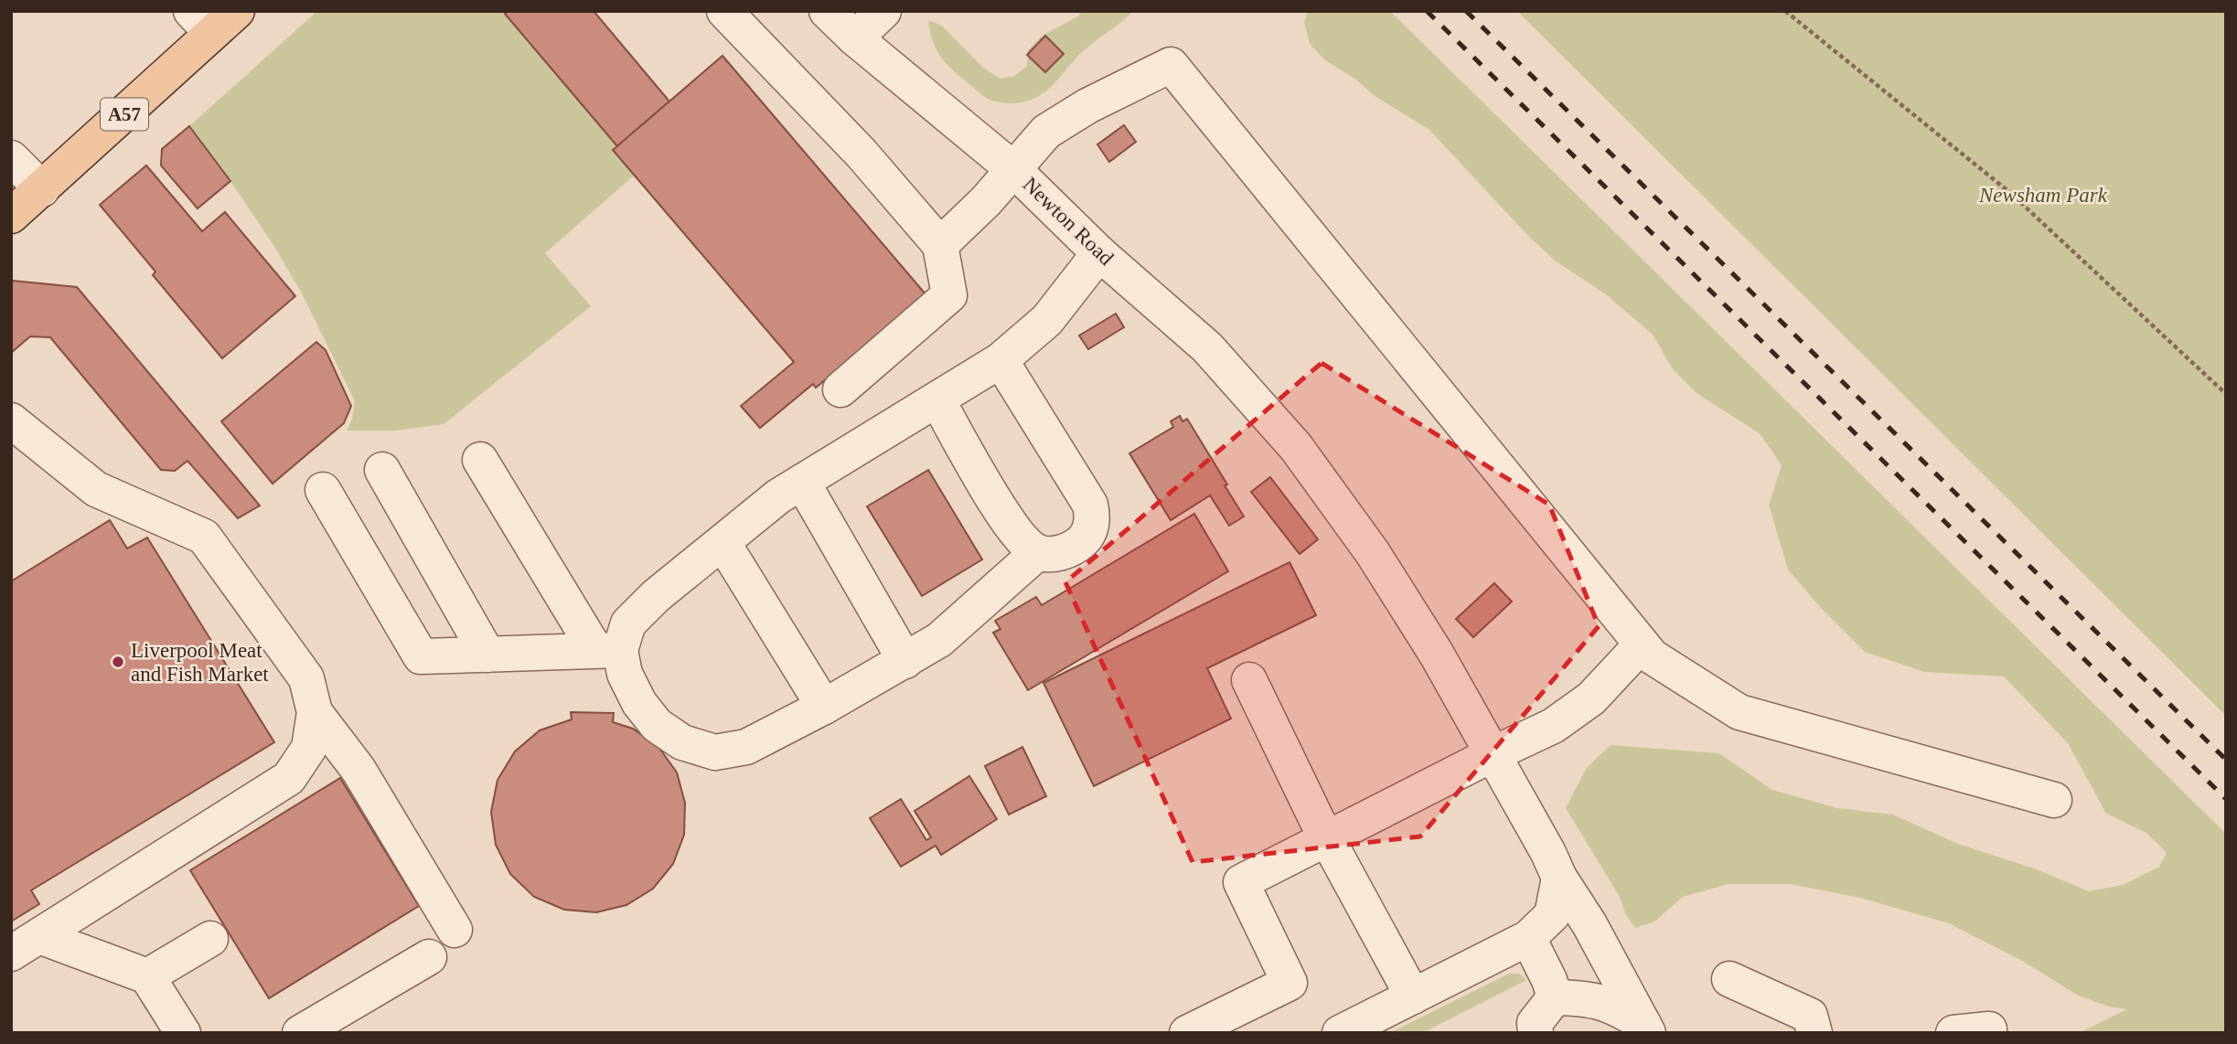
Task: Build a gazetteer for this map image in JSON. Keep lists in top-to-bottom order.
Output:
{
  "streets": {
    "main road": ["A57"],
    "street": ["Newton Road"]
  },
  "parks": ["Newsham Park"],
  "places": ["Liverpool Meat and Fish Market"]
}
